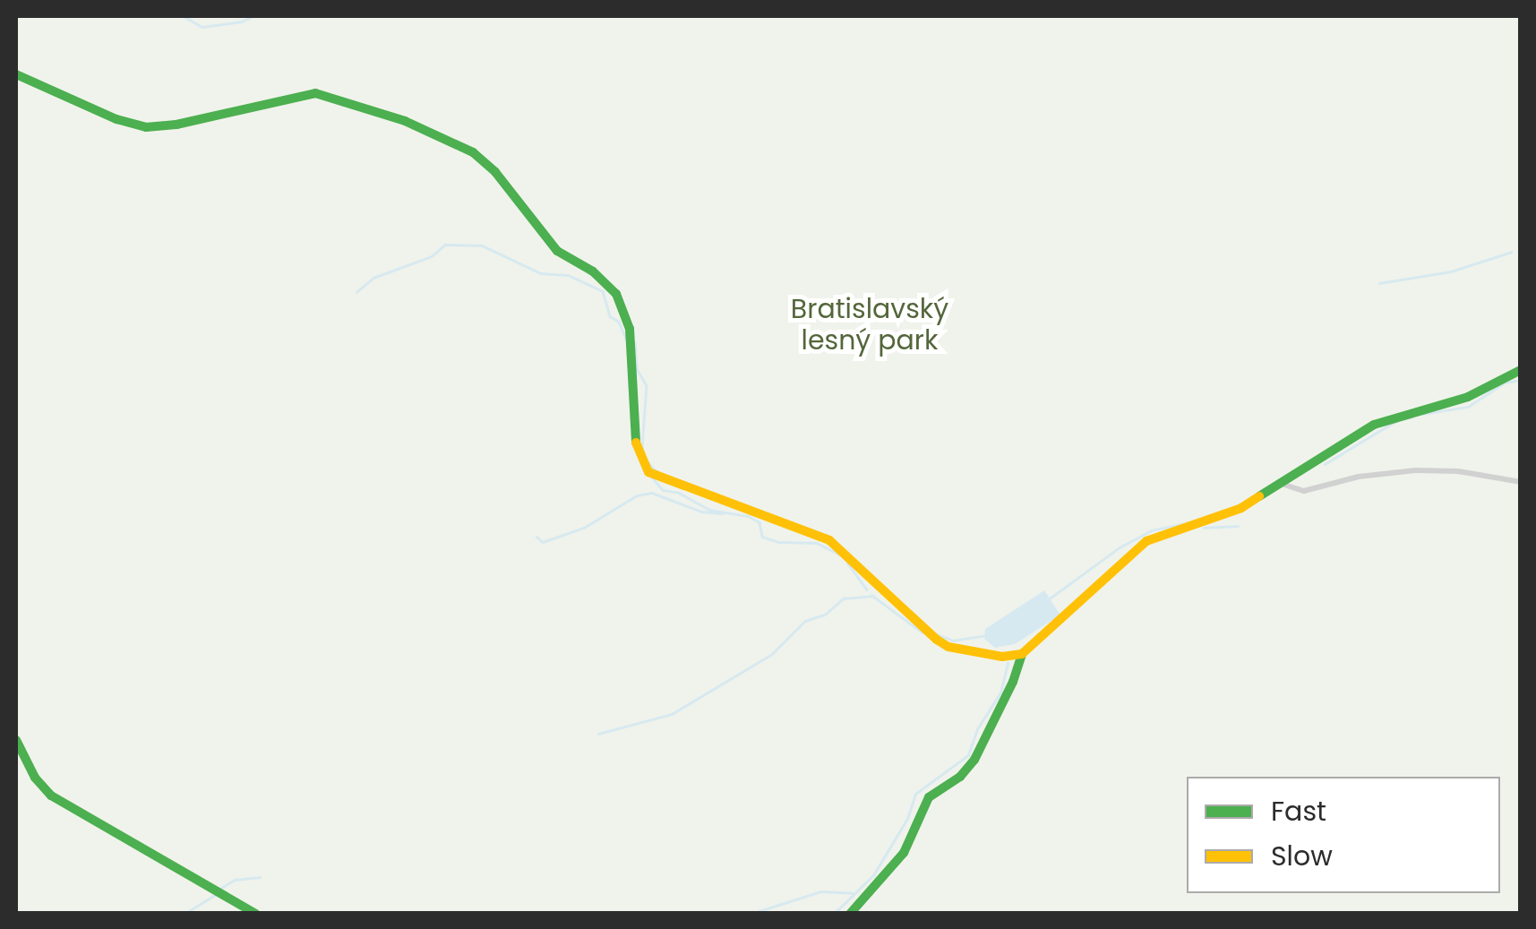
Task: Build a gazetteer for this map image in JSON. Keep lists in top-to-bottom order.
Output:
{
  "parks": ["Bratislavský lesný park"],
  "legend": ["Fast", "Slow"]
}
